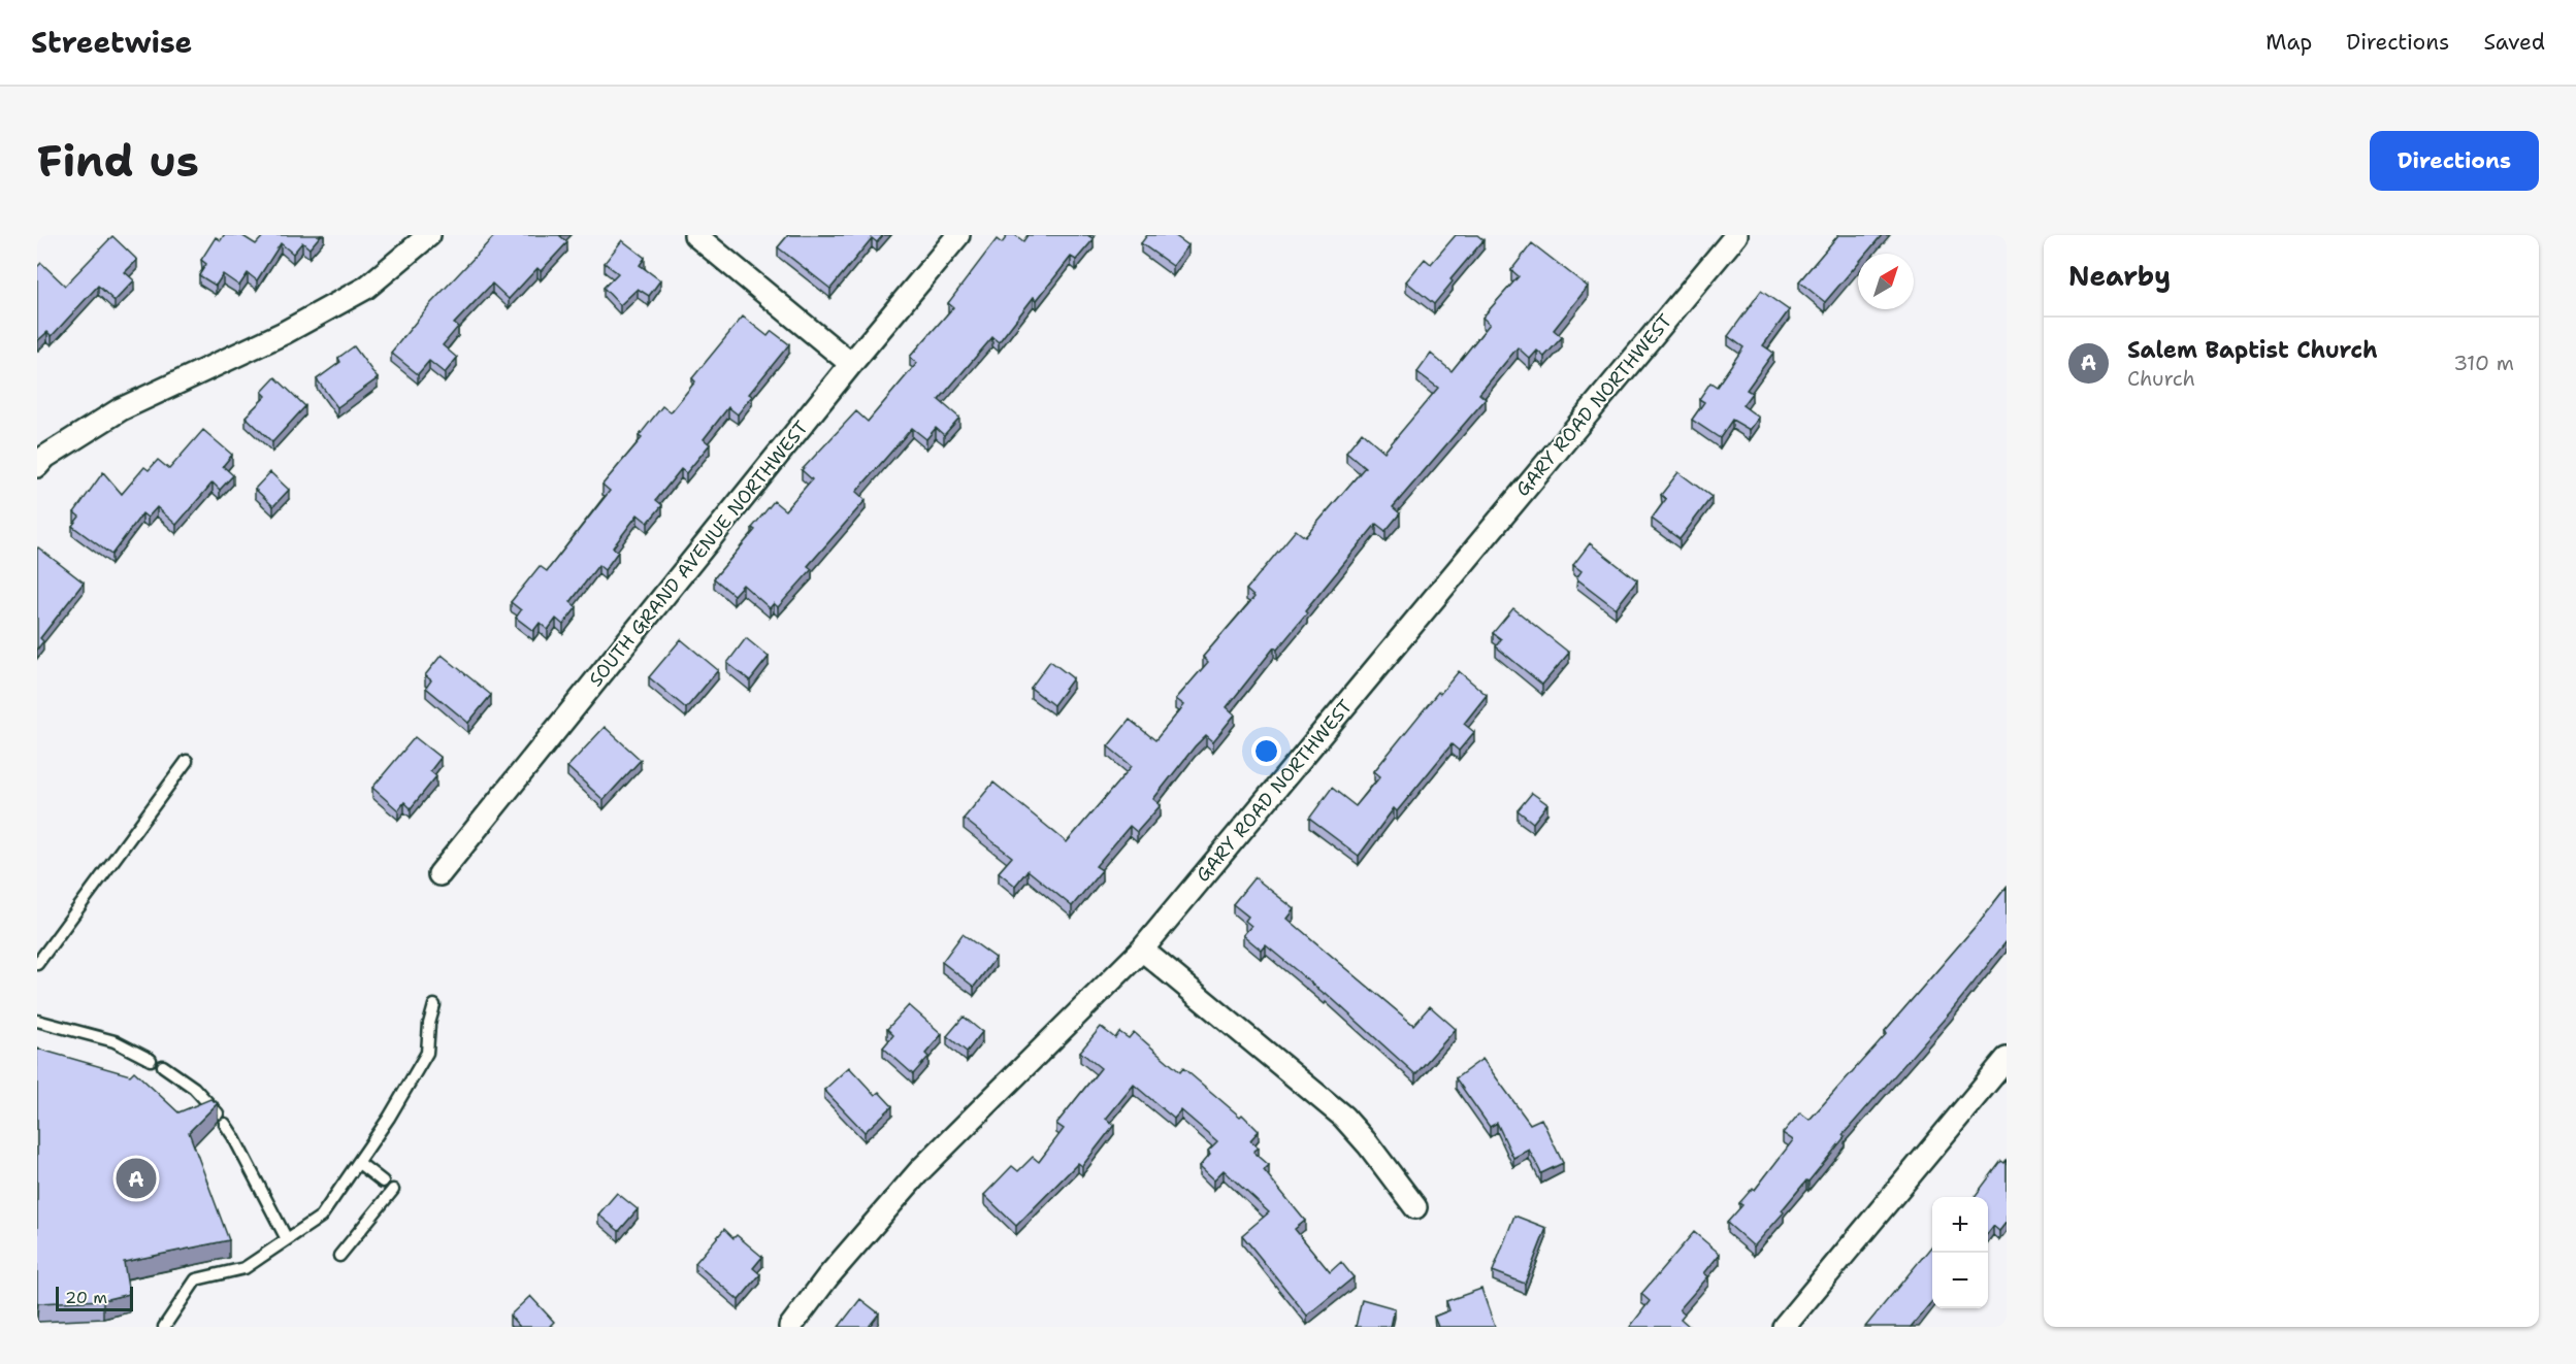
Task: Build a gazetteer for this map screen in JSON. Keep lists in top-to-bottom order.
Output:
{
  "streets": {
    "street": ["GARY ROAD NORTHWEST", "SOUTH GRAND AVENUE NORTHWEST"]
  },
  "scale_bar": "20 m",
  "north": "top right",
  "page": {
    "header": "Streetwise",
    "nav": ["Map", "Directions", "Saved"],
    "buttons": "Directions",
    "title": "Find us",
    "heading": "Nearby",
    "list": [
      {
        "mark": "A",
        "name": "Salem Baptist Church",
        "note": "Church",
        "value": "310 m"
      }
    ],
    "pins": "A",
    "map_buttons": ["+", "−"],
    "scale": "20 m"
  }
}
